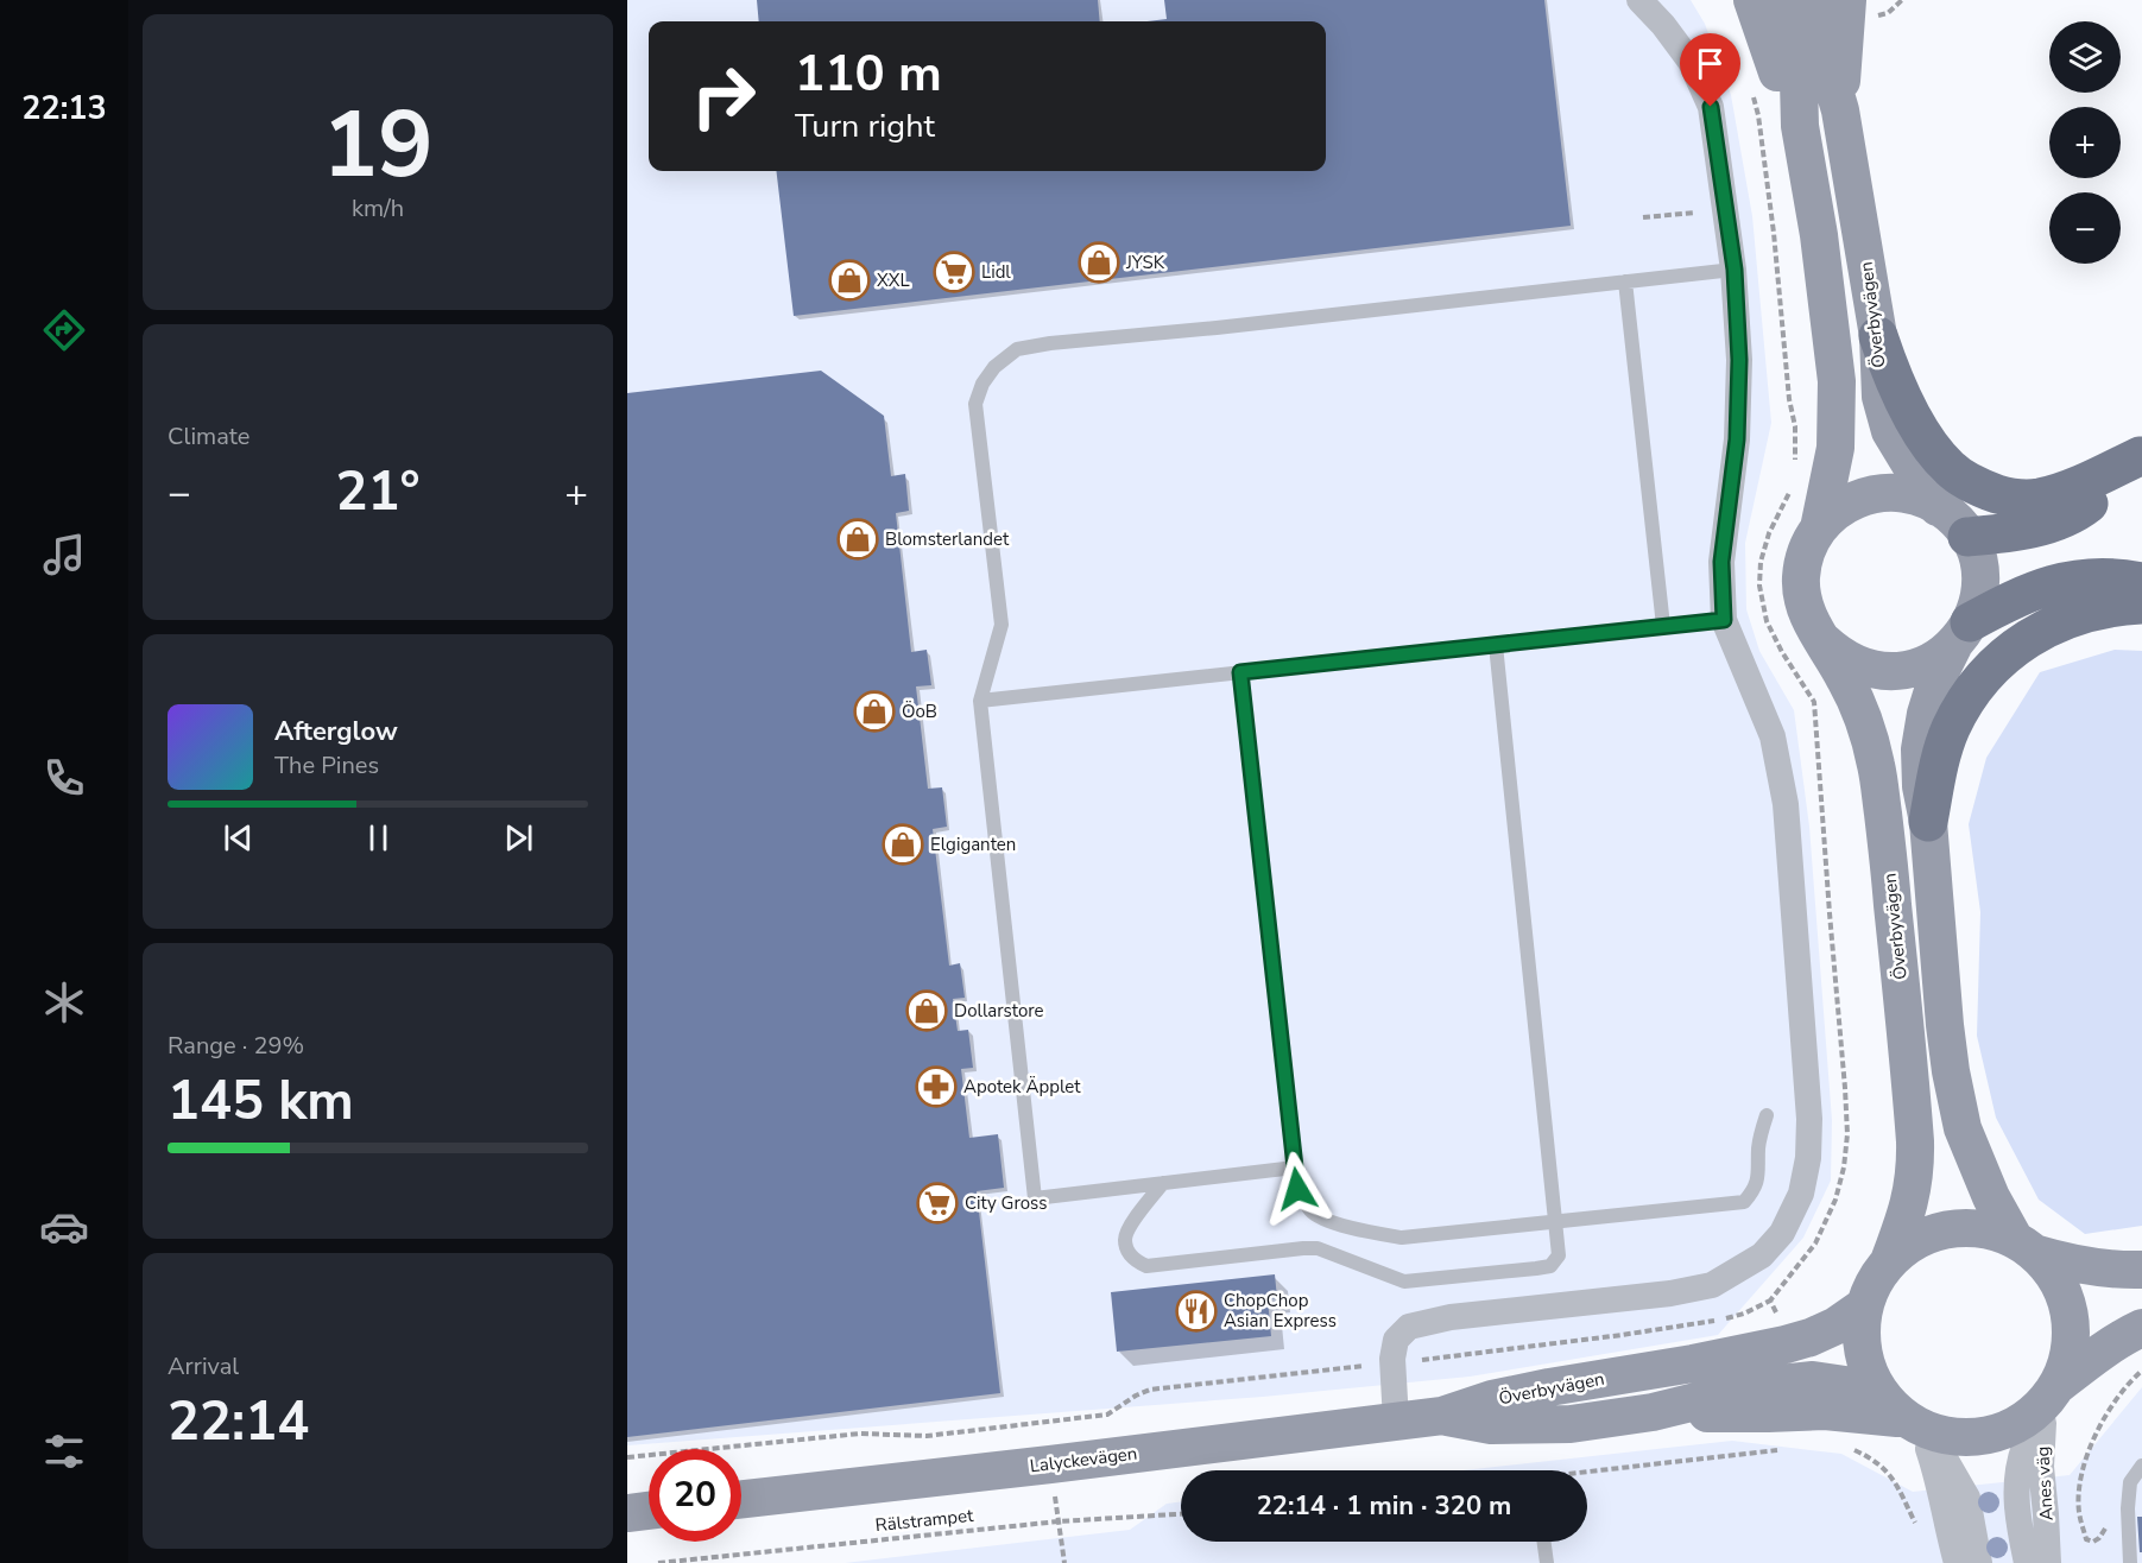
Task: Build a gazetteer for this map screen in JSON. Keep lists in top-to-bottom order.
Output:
{
  "streets": {
    "main road": ["Överbyvägen", "Lalyckevägen"],
    "street": ["Anes väg"],
    "path": ["Rälstrampet"]
  },
  "crossings": [
    ["Överbyvägen", "Lalyckevägen"],
    ["Överbyvägen", "Anes väg"]
  ],
  "places": {
    "shop": [
      "JYSK",
      "XXL",
      "Blomsterlandet",
      "ÖoB",
      "Elgiganten",
      "Dollarstore"
    ],
    "supermarket": ["Lidl", "City Gross"],
    "pharmacy": ["Apotek Äpplet"],
    "restaurant": ["ChopChop Asian Express"]
  },
  "page": {
    "tabs": "22:13",
    "tile": [
      ["19", "km/h"],
      "Climate",
      ["Range · 29%", "145 km"],
      ["Arrival", "22:14"]
    ],
    "map_buttons": ["+", "−"],
    "turn": ["110 m", "Turn right"],
    "heat": ["−", "21°", "+"],
    "song": ["Afterglow", "The Pines"],
    "limit": "20",
    "trip": "22:14 · 1 min · 320 m"
  }
}
